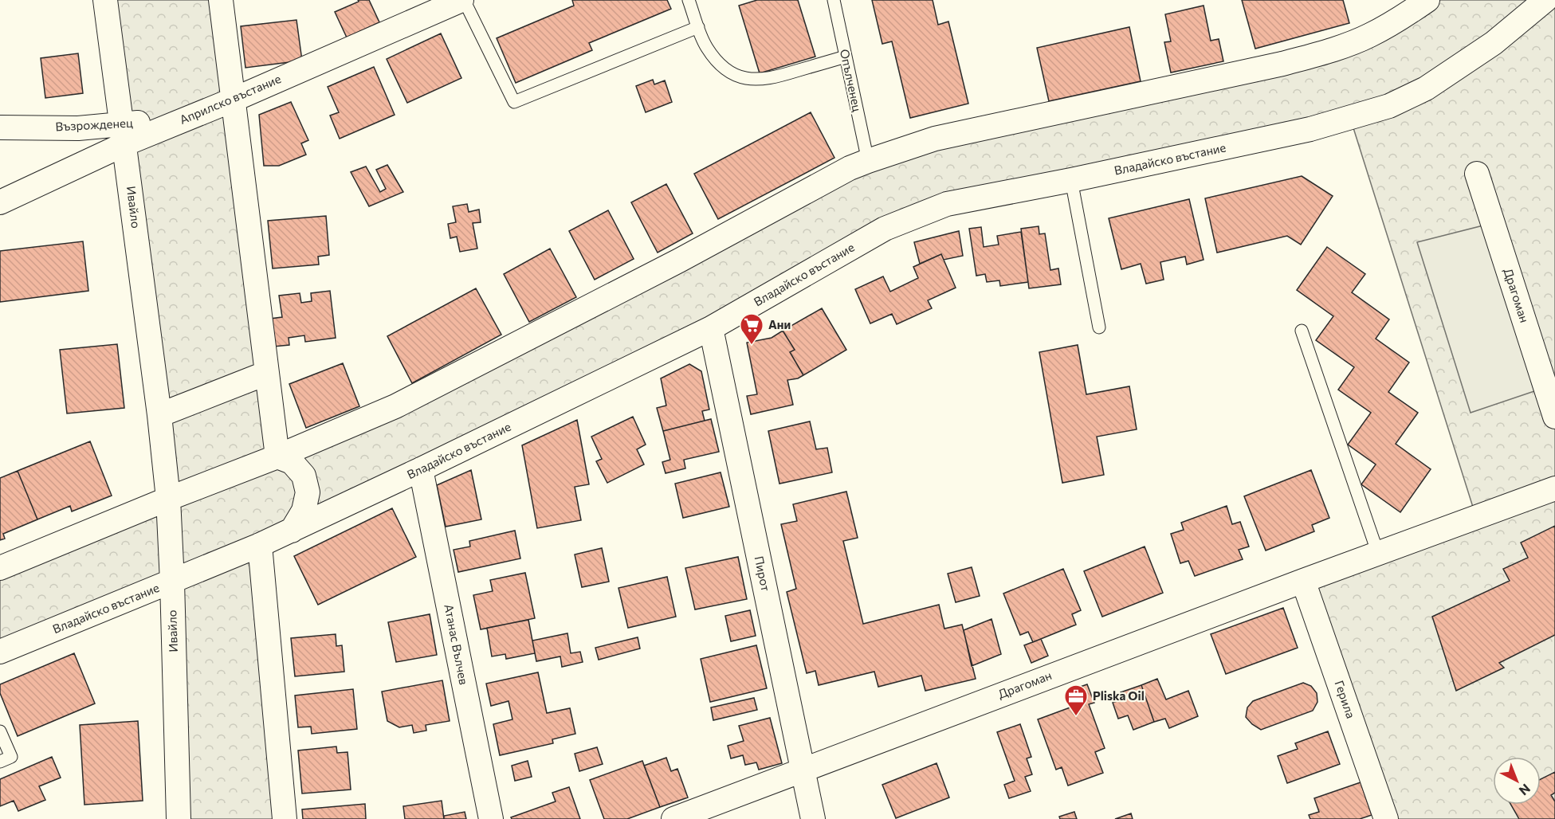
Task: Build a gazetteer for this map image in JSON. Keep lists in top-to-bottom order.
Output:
{
  "streets": {
    "street": [
      "Априлско въстание",
      "Възрожденец",
      "Владайско въстание",
      "Ивайло",
      "Драгоман",
      "Пирот",
      "Атанас Вълчев",
      "Герила"
    ],
    "lane": ["Опълченец"]
  },
  "crossings": [
    ["Априлско въстание", "Възрожденец"],
    ["Априлско въстание", "Ивайло"],
    ["Възрожденец", "Ивайло"],
    ["Владайско въстание", "Ивайло"],
    ["Владайско въстание", "Пирот"],
    ["Владайско въстание", "Атанас Вълчев"],
    ["Драгоман", "Пирот"],
    ["Драгоман", "Герила"]
  ],
  "places": {
    "supermarket": ["Ани"],
    "office": ["Pliska Oil"]
  },
  "north": "bottom right"
}
